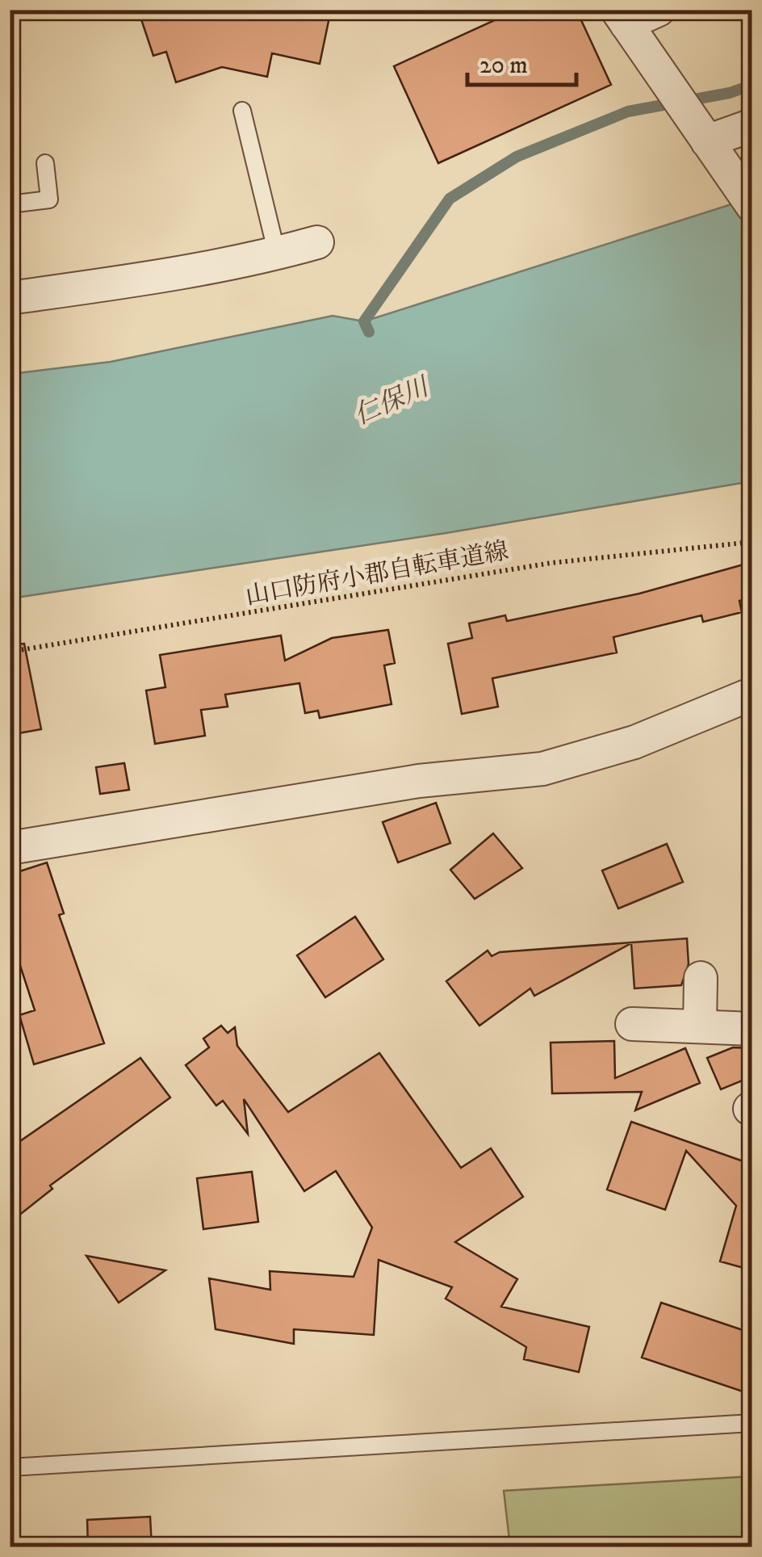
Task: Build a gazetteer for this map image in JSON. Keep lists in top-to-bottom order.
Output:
{
  "streets": {
    "path": ["山口防府小郡自転車道線"]
  },
  "water": ["仁保川"],
  "scale_bar": "20 m"
}
